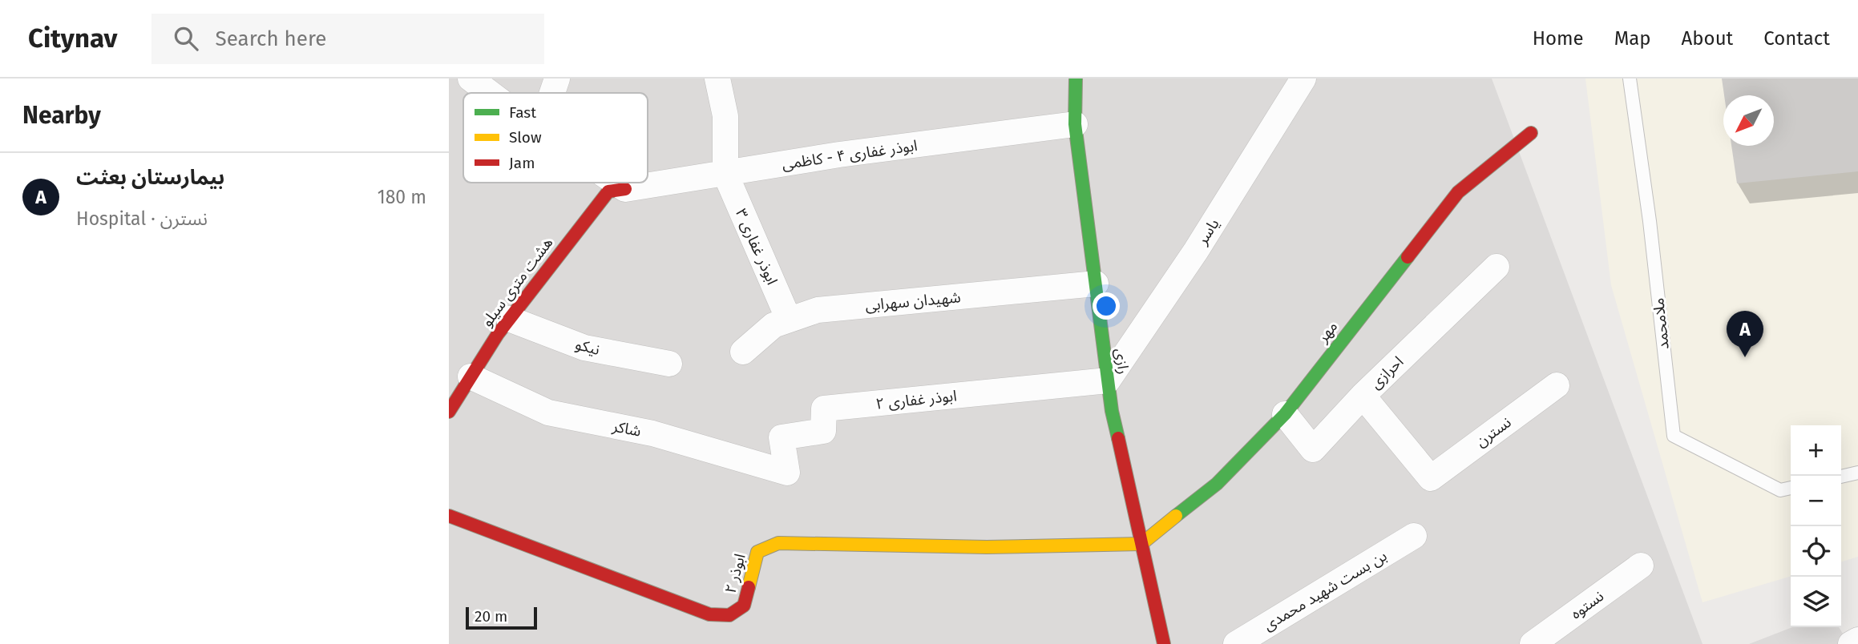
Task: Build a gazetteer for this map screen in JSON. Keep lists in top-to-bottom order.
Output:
{
  "streets": {
    "street": [
      "ابوذر غفاری ۴ - کاظمی",
      "یاسر",
      "ابوذر غفاری ۳",
      "هشت متری سیلو",
      "شهیدان سهرابی",
      "مهر",
      "نیکو",
      "رازی",
      "احرازی",
      "ابوذر غفاری ۲",
      "شاکر",
      "نسترن",
      "ابوذر ۲",
      "بن بست شهید محمدی",
      "نستوه"
    ],
    "lane": ["ملامحمد"]
  },
  "crossings": [
    ["ابوذر غفاری ۴ - کاظمی", "ابوذر غفاری ۳"],
    ["ابوذر غفاری ۴ - کاظمی", "هشت متری سیلو"],
    ["ابوذر غفاری ۴ - کاظمی", "رازی"],
    ["یاسر", "رازی"],
    ["یاسر", "ابوذر غفاری ۲"],
    ["ابوذر غفاری ۳", "شهیدان سهرابی"],
    ["هشت متری سیلو", "نیکو"],
    ["هشت متری سیلو", "شاکر"],
    ["شهیدان سهرابی", "رازی"],
    ["مهر", "رازی"],
    ["مهر", "احرازی"],
    ["مهر", "ابوذر ۲"],
    ["رازی", "ابوذر غفاری ۲"],
    ["رازی", "ابوذر ۲"],
    ["احرازی", "نسترن"],
    ["ابوذر غفاری ۲", "شاکر"]
  ],
  "legend": ["Fast", "Slow", "Jam"],
  "scale_bar": "20 m",
  "north": "bottom left",
  "page": {
    "header": "Citynav",
    "search": "Search here",
    "nav": [
      "Home",
      "Map",
      "About",
      "Contact"
    ],
    "heading": "Nearby",
    "list": [
      {
        "mark": "A",
        "name": "بیمارستان بعثت",
        "note": "Hospital · نسترن",
        "value": "180 m"
      }
    ],
    "pins": "A",
    "map_buttons": ["+", "−"],
    "scale": "20 m"
  }
}
